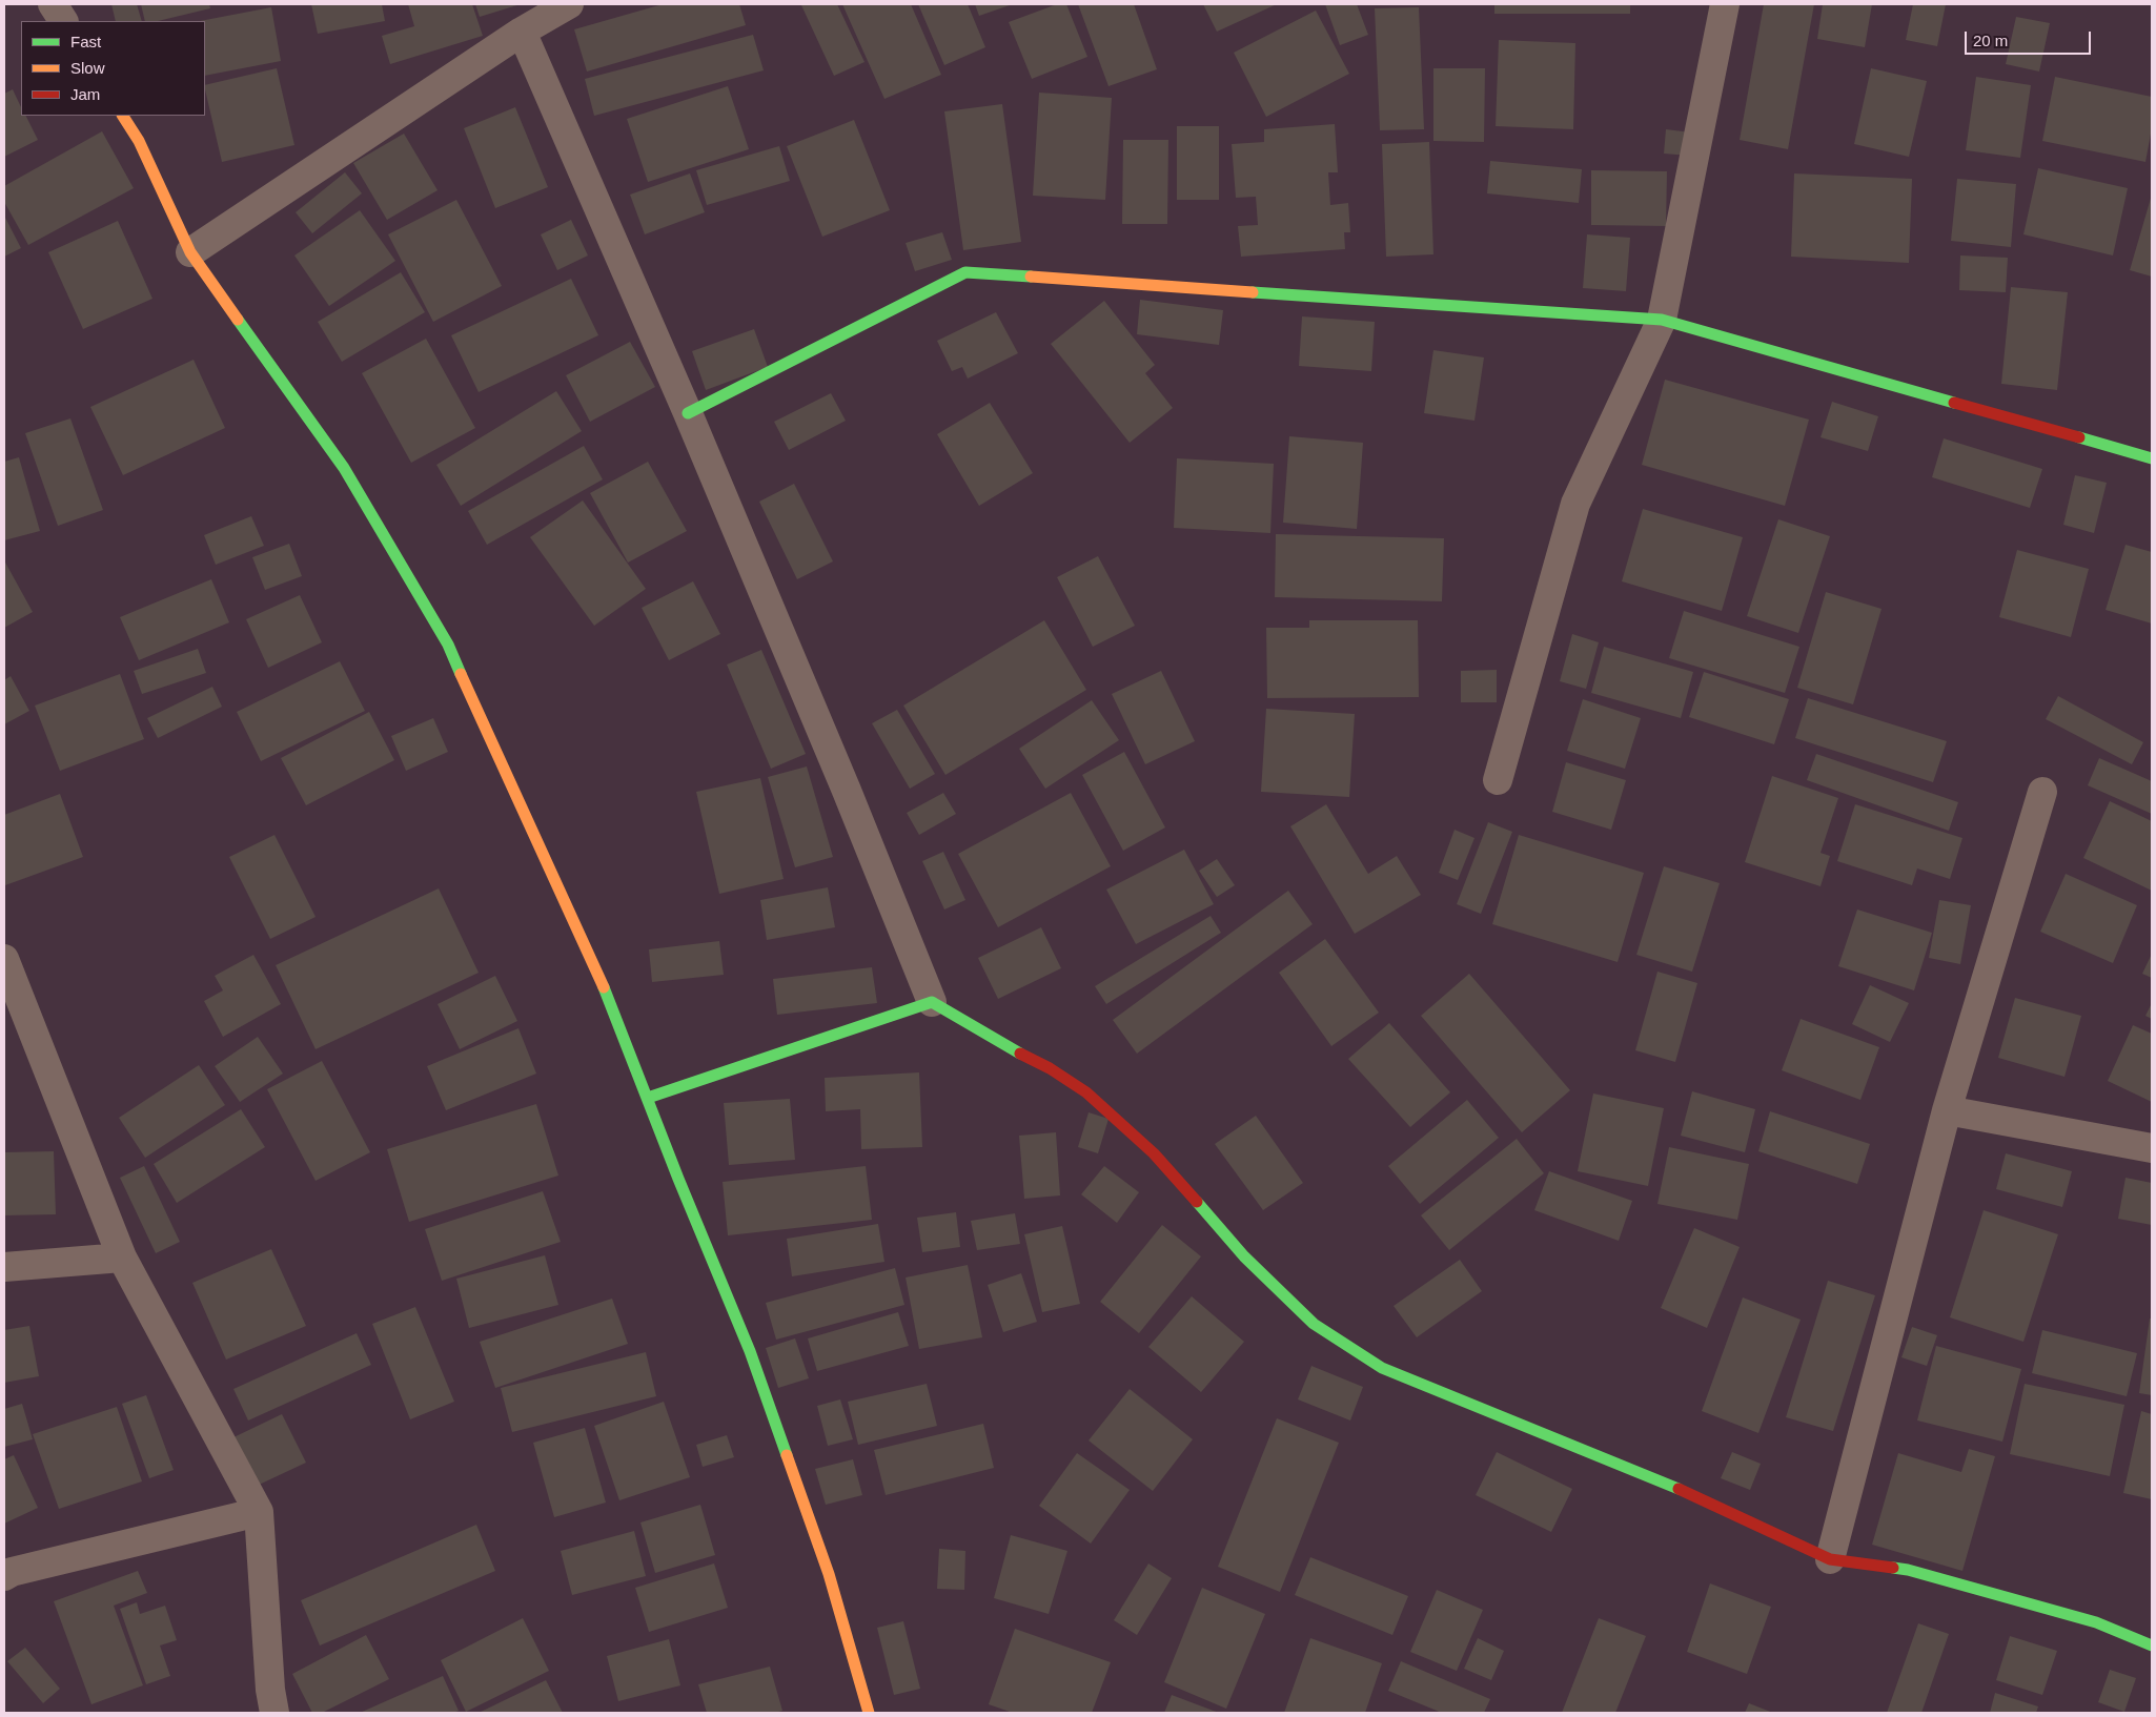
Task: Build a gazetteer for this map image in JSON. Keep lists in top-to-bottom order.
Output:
{
  "legend": ["Fast", "Slow", "Jam"],
  "scale_bar": "20 m"
}
